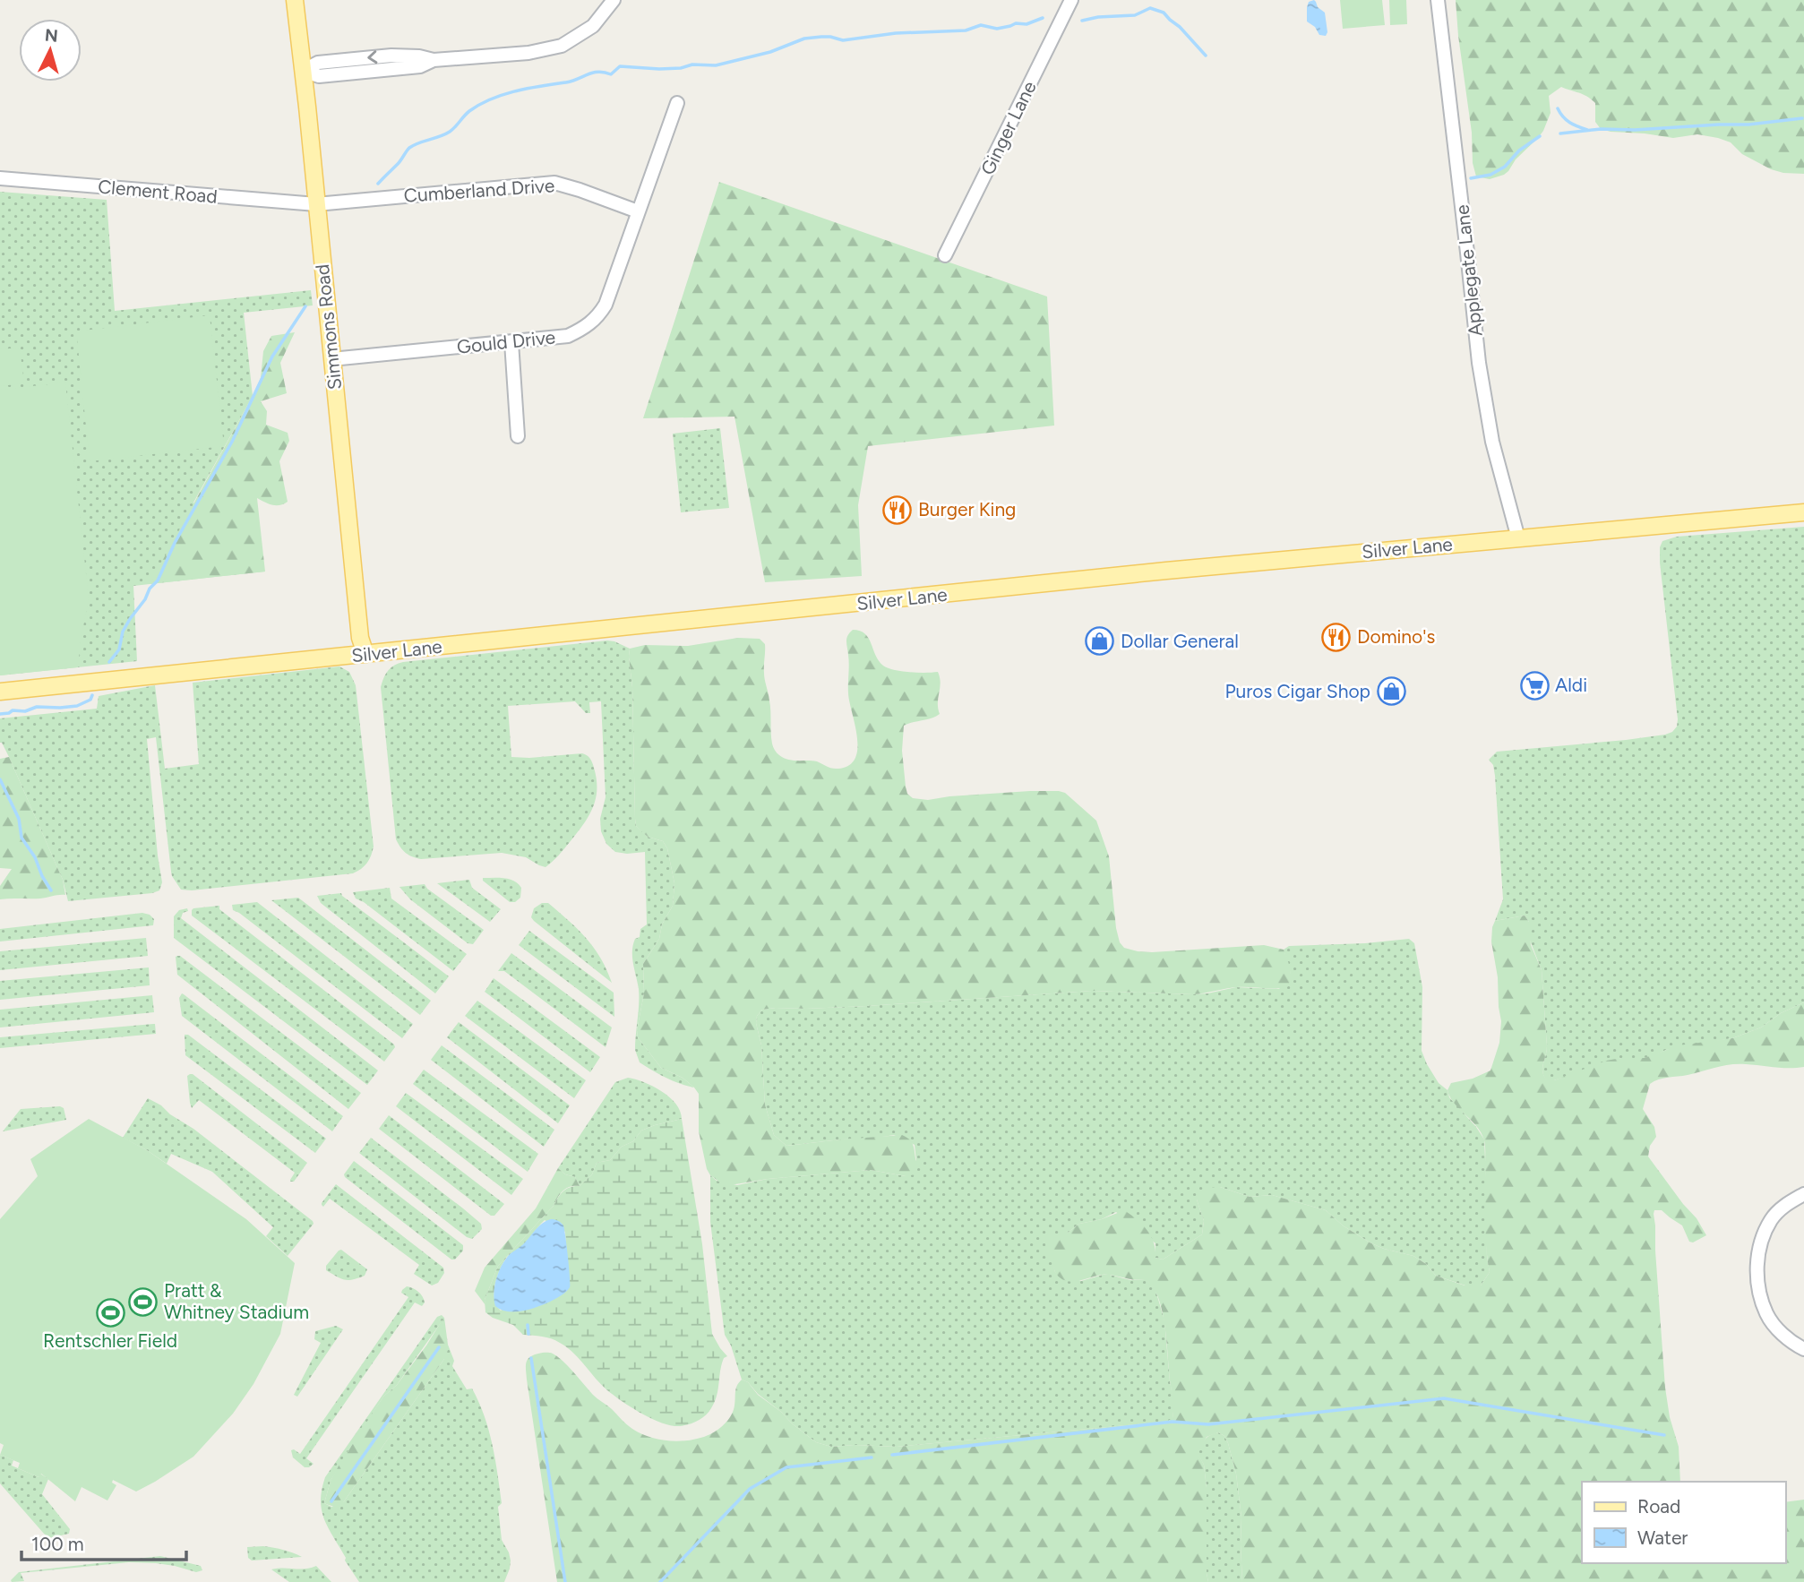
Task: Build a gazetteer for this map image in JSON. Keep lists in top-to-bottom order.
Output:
{
  "streets": {
    "main road": ["Simmons Road", "Silver Lane"],
    "street": [
      "Ginger Lane",
      "Cumberland Drive",
      "Clement Road",
      "Applegate Lane",
      "Gould Drive"
    ]
  },
  "crossings": [
    ["Cumberland Drive", "Clement Road"],
    ["Cumberland Drive", "Simmons Road"],
    ["Cumberland Drive", "Gould Drive"],
    ["Clement Road", "Simmons Road"],
    ["Applegate Lane", "Silver Lane"],
    ["Simmons Road", "Gould Drive"],
    ["Simmons Road", "Silver Lane"]
  ],
  "places": {
    "restaurant": ["Burger King", "Domino's"],
    "shop": ["Dollar General", "Puros Cigar Shop"],
    "supermarket": ["Aldi"],
    "sports": ["Pratt & Whitney Stadium", "Rentschler Field"]
  },
  "legend": ["Road", "Water"],
  "scale_bar": "100 m",
  "north": "top"
}
